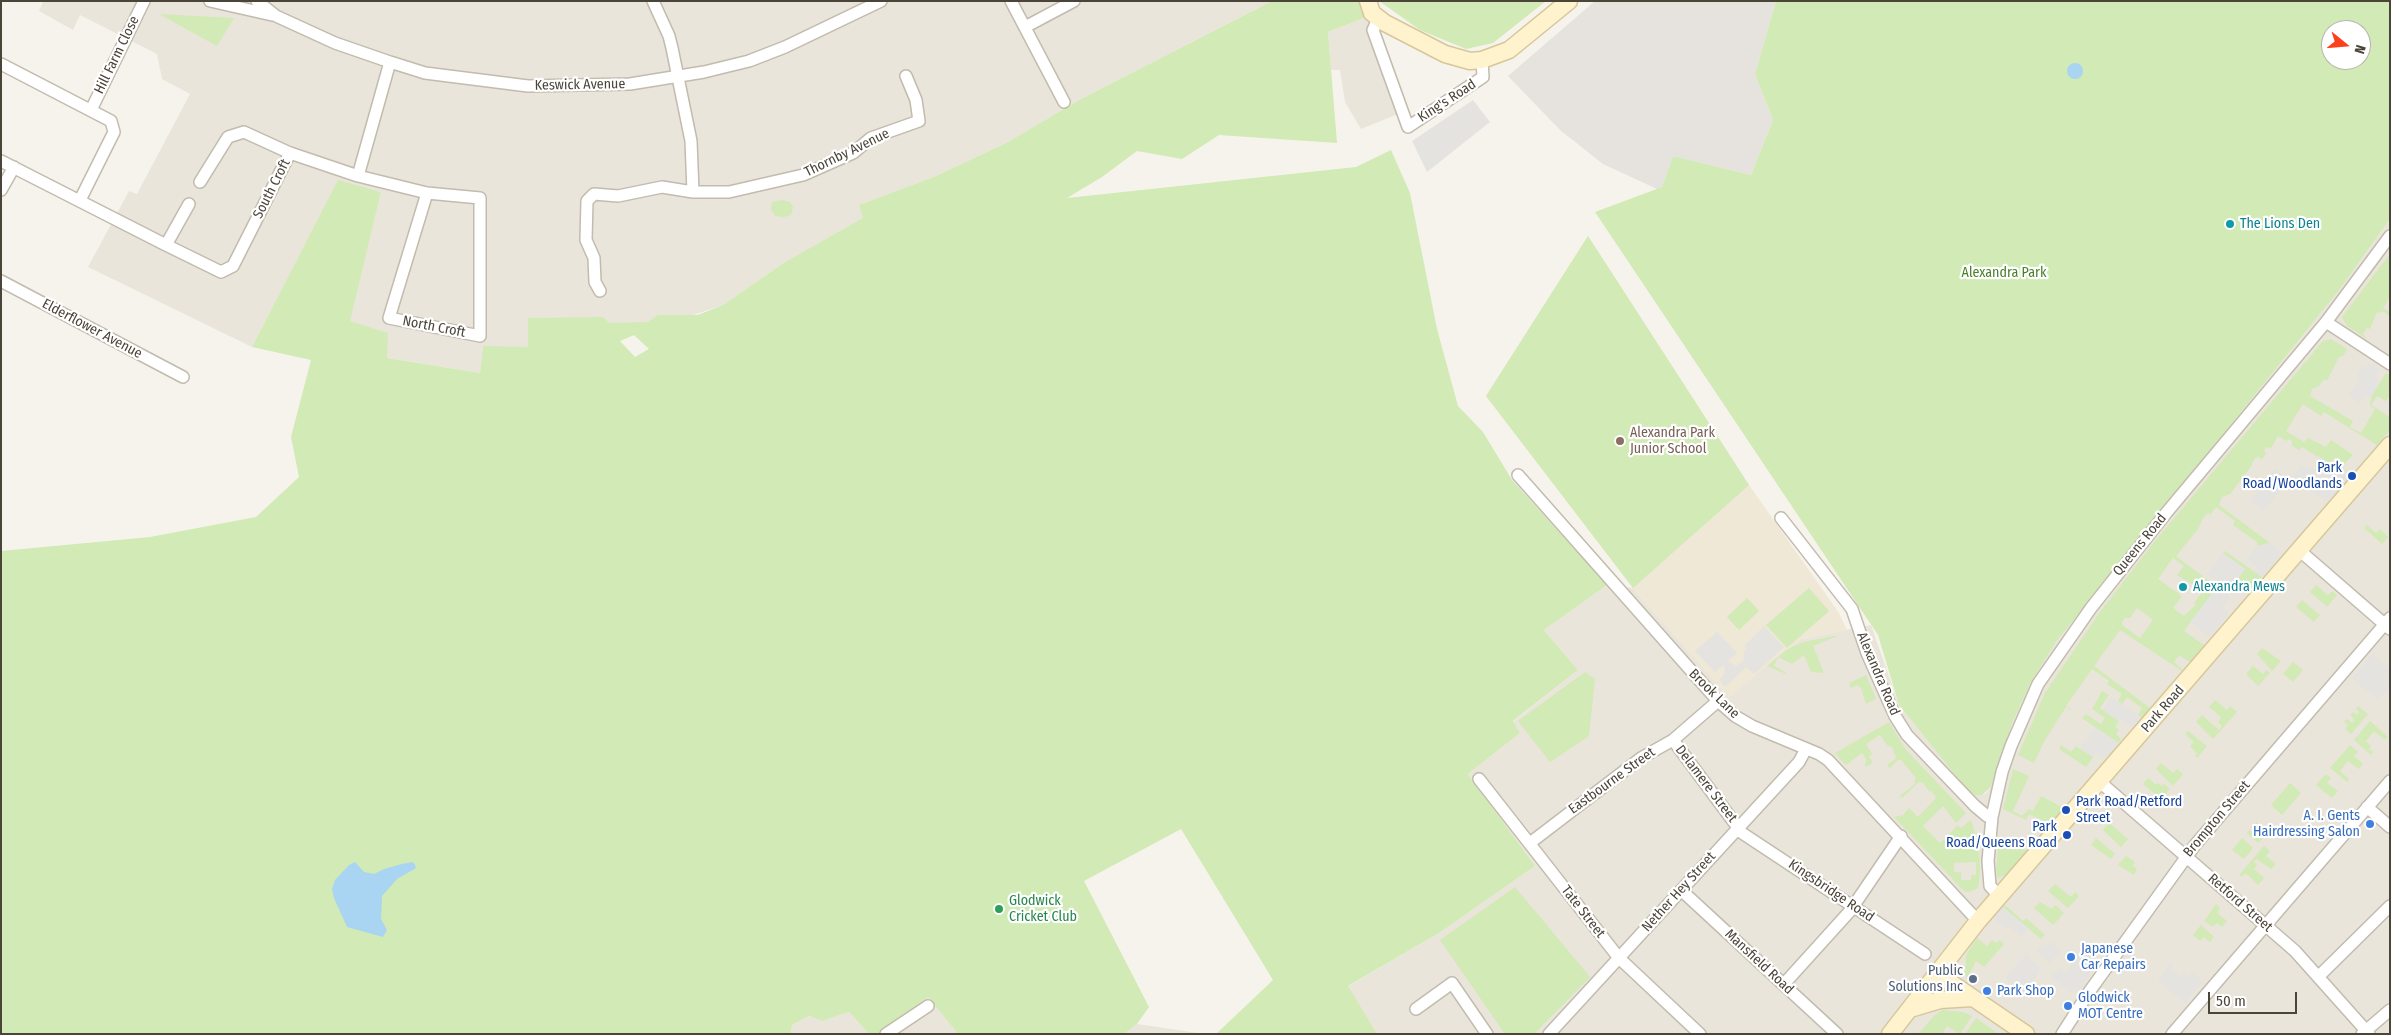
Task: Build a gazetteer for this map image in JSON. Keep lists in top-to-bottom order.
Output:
{
  "streets": {
    "street": [
      "Hill Farm Close",
      "Keswick Avenue",
      "King's Road",
      "Thornby Avenue",
      "South Croft",
      "North Croft",
      "Elderflower Avenue",
      "Queens Road",
      "Alexandra Road",
      "Brook Lane",
      "Park Road",
      "Eastbourne Street",
      "Delamere Street",
      "Brompton Street",
      "Kingsbridge Road",
      "Nether Hey Street",
      "Retford Street",
      "Tate Street",
      "Mansfield Road"
    ]
  },
  "crossings": [
    ["South Croft", "North Croft"],
    ["Queens Road", "Alexandra Road"],
    ["Queens Road", "Park Road"],
    ["Brook Lane", "Park Road"],
    ["Brook Lane", "Eastbourne Street"],
    ["Brook Lane", "Nether Hey Street"],
    ["Park Road", "Retford Street"],
    ["Eastbourne Street", "Delamere Street"],
    ["Eastbourne Street", "Tate Street"],
    ["Delamere Street", "Kingsbridge Road"],
    ["Delamere Street", "Nether Hey Street"],
    ["Brompton Street", "Retford Street"],
    ["Kingsbridge Road", "Nether Hey Street"],
    ["Nether Hey Street", "Tate Street"],
    ["Nether Hey Street", "Mansfield Road"]
  ],
  "parks": ["Alexandra Park"],
  "places": [
    "The Lions Den",
    "Alexandra Park Junior School",
    "Park Road/Woodlands",
    "Alexandra Mews",
    "Park Road/Retford Street",
    "A. I. Gents Hairdressing Salon",
    "Park Road/Queens Road",
    "Glodwick Cricket Club",
    "Japanese Car Repairs",
    "Public Solutions Inc",
    "Park Shop",
    "Glodwick MOT Centre"
  ],
  "scale_bar": "50 m",
  "north": "right"
}
